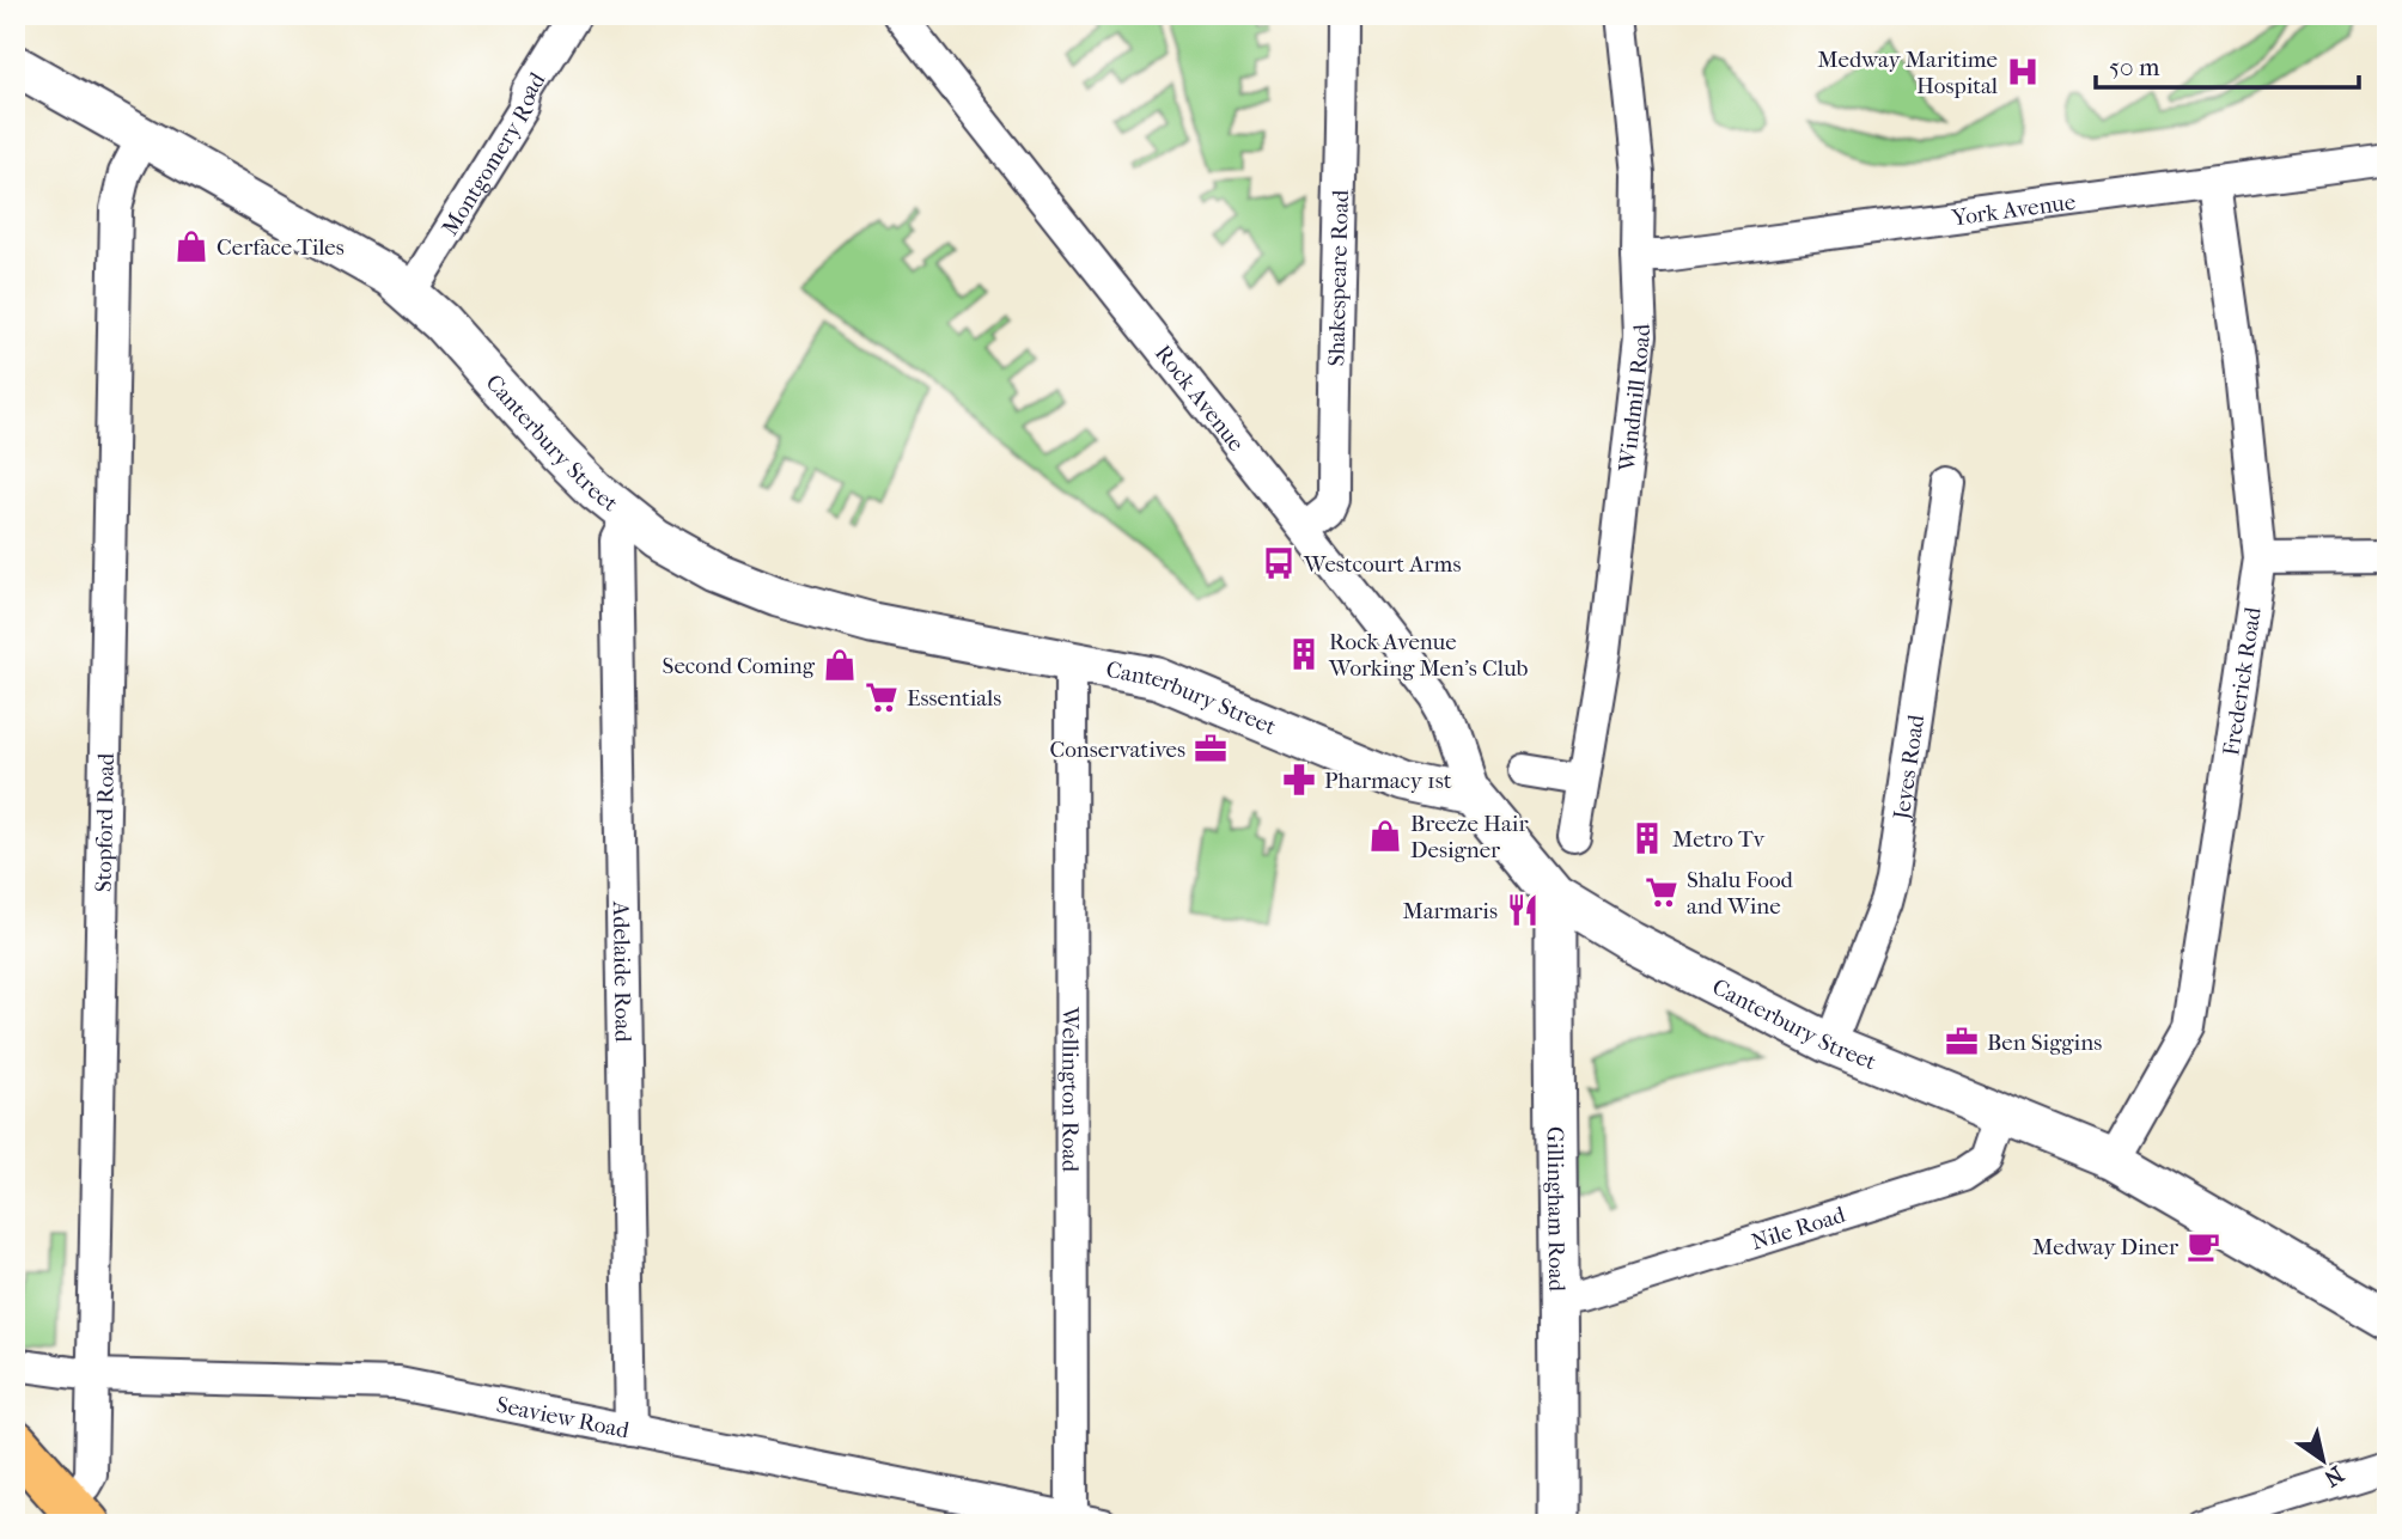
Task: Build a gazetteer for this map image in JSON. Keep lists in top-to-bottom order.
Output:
{
  "streets": {
    "street": [
      "Montgomery Road",
      "York Avenue",
      "Shakespeare Road",
      "Rock Avenue",
      "Windmill Road",
      "Canterbury Street",
      "Frederick Road",
      "Jeyes Road",
      "Stopford Road",
      "Adelaide Road",
      "Wellington Road",
      "Gillingham Road",
      "Nile Road",
      "Seaview Road"
    ]
  },
  "crossings": [
    ["Montgomery Road", "Canterbury Street"],
    ["York Avenue", "Windmill Road"],
    ["York Avenue", "Frederick Road"],
    ["Shakespeare Road", "Rock Avenue"],
    ["Rock Avenue", "Canterbury Street"],
    ["Canterbury Street", "Frederick Road"],
    ["Canterbury Street", "Jeyes Road"],
    ["Canterbury Street", "Stopford Road"],
    ["Canterbury Street", "Adelaide Road"],
    ["Canterbury Street", "Wellington Road"],
    ["Canterbury Street", "Gillingham Road"],
    ["Canterbury Street", "Nile Road"],
    ["Stopford Road", "Seaview Road"],
    ["Adelaide Road", "Seaview Road"],
    ["Wellington Road", "Seaview Road"],
    ["Gillingham Road", "Nile Road"]
  ],
  "places": {
    "hospital": ["Medway Maritime Hospital"],
    "shop": ["Cerface Tiles", "Second Coming", "Breeze Hair Designer"],
    "bus stop": ["Westcourt Arms"],
    "building": ["Rock Avenue Working Men's Club", "Metro Tv"],
    "supermarket": ["Essentials", "Shalu Food and Wine"],
    "office": ["Conservatives", "Ben Siggins"],
    "pharmacy": ["Pharmacy 1st"],
    "restaurant": ["Marmaris"],
    "cafe": ["Medway Diner"]
  },
  "scale_bar": "50 m",
  "north": "bottom right"
}
